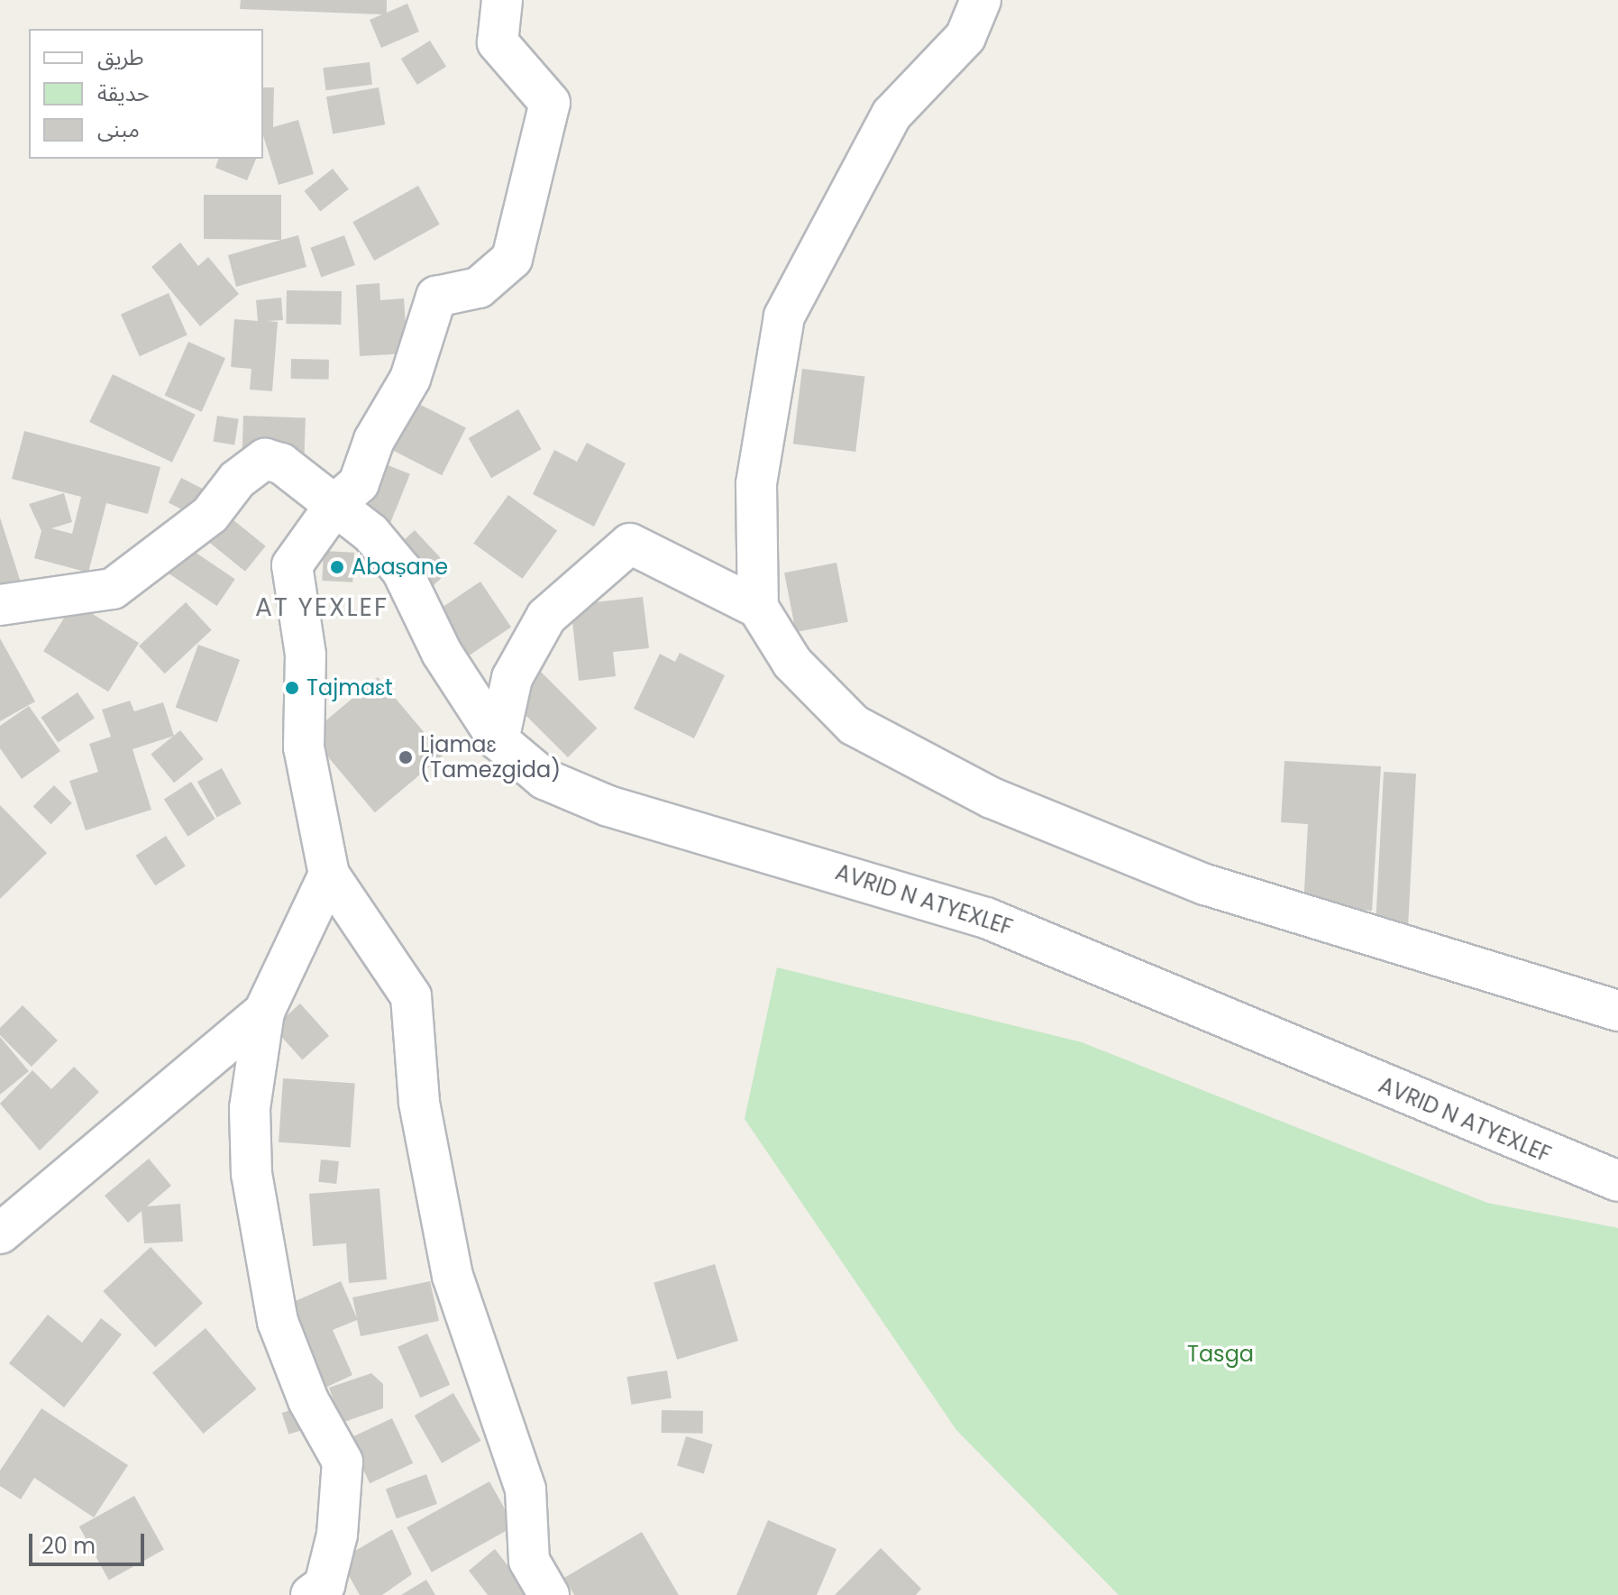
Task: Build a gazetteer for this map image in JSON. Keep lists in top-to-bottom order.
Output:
{
  "streets": {
    "street": ["AVRID N ATYEXLEF"]
  },
  "districts": ["AT YEXLEF"],
  "parks": ["Tasga"],
  "places": ["Abaṣane", "Tajmaɛt", "Ljamaɛ (Tamezgida)"],
  "legend": ["طريق", "حديقة", "مبنى"],
  "scale_bar": "20 m"
}
